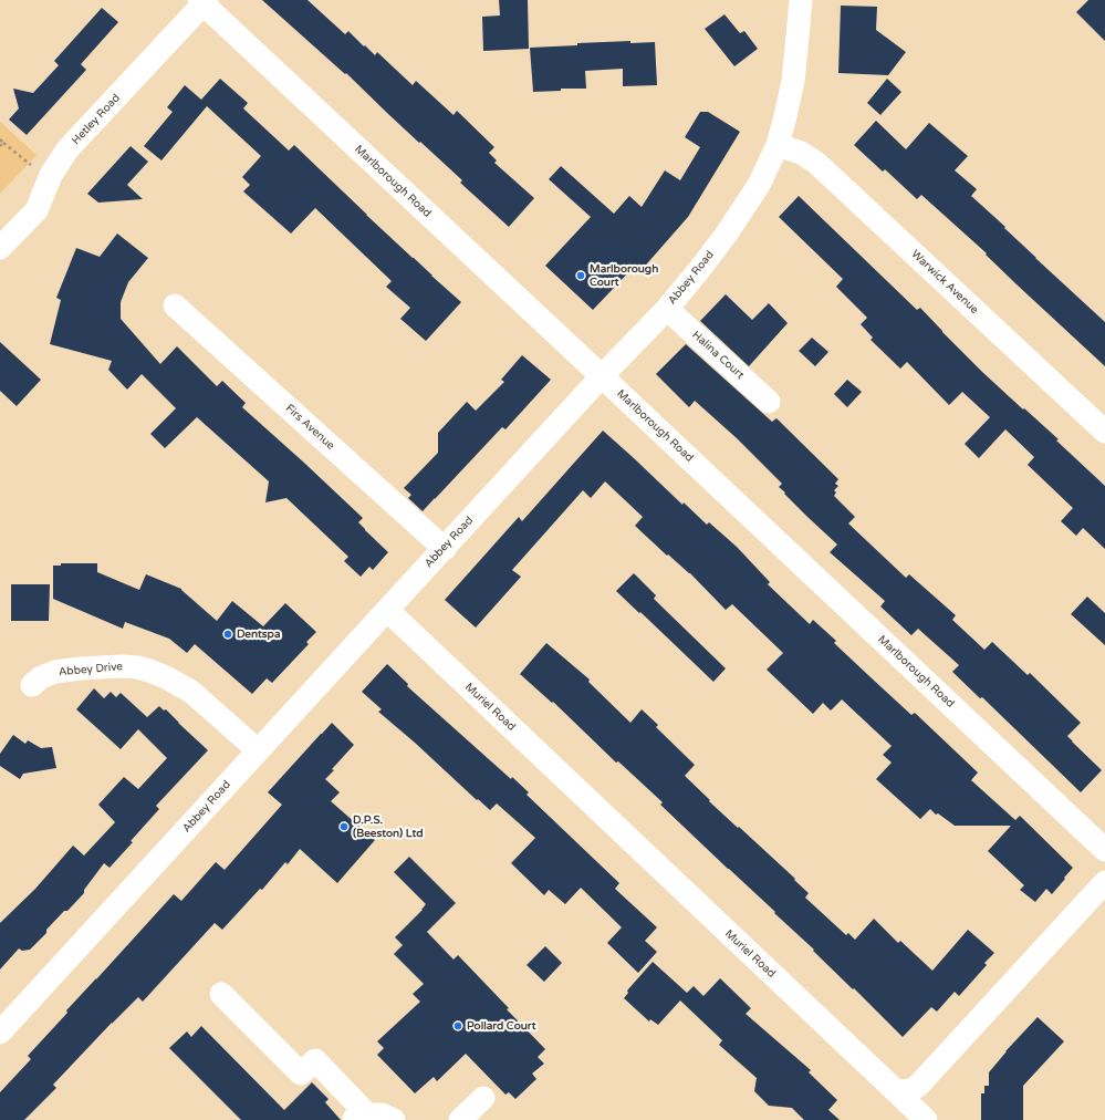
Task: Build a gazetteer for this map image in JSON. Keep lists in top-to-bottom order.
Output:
{
  "streets": {
    "street": [
      "Hetley Road",
      "Marlborough Road",
      "Abbey Road",
      "Warwick Avenue",
      "Halina Court",
      "Firs Avenue",
      "Abbey Drive",
      "Muriel Road"
    ]
  },
  "crossings": [
    ["Hetley Road", "Marlborough Road"],
    ["Marlborough Road", "Abbey Road"],
    ["Abbey Road", "Warwick Avenue"],
    ["Abbey Road", "Halina Court"],
    ["Abbey Road", "Firs Avenue"],
    ["Abbey Road", "Abbey Drive"],
    ["Abbey Road", "Muriel Road"]
  ],
  "places": [
    "Marlborough Court",
    "Dentspa",
    "D.P.S. (Beeston) Ltd",
    "Pollard Court"
  ]
}
